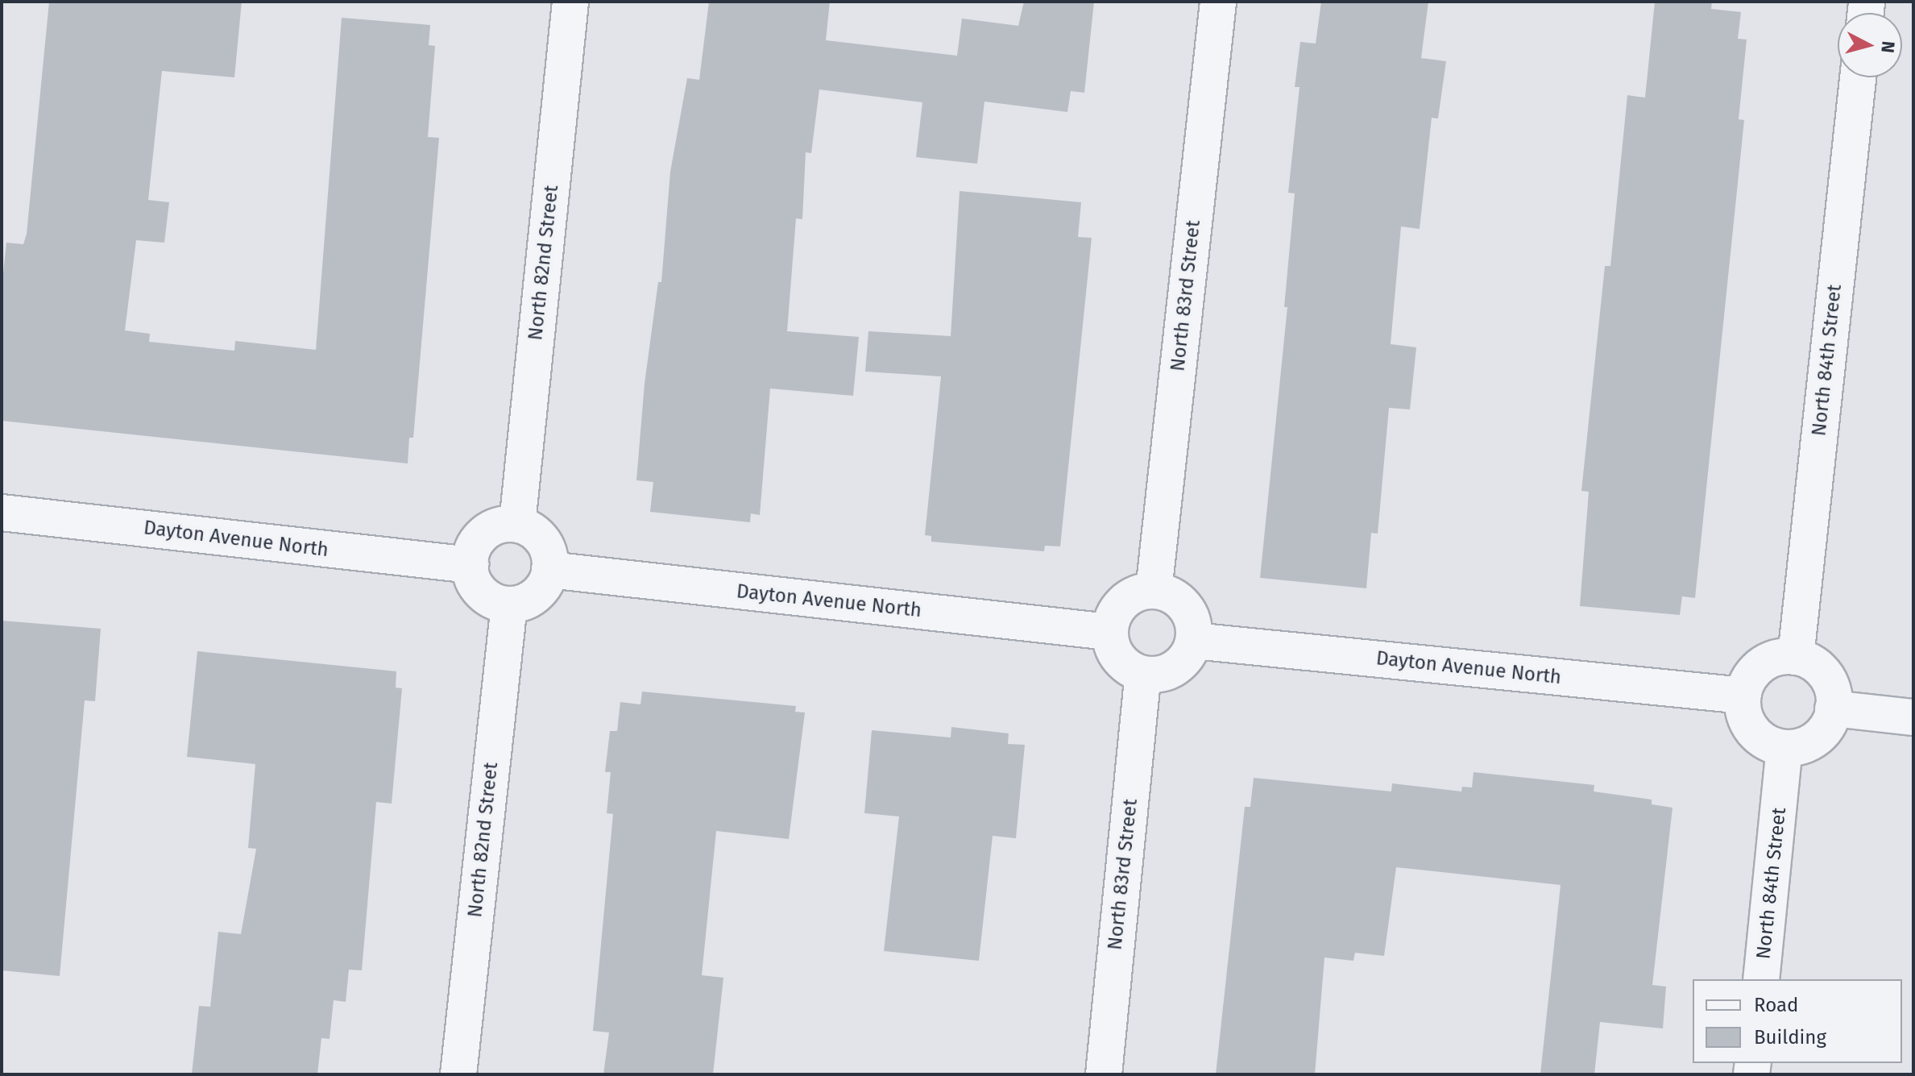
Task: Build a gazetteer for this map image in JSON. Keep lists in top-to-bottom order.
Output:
{
  "streets": {
    "street": [
      "North 82nd Street",
      "North 83rd Street",
      "North 84th Street",
      "Dayton Avenue North"
    ]
  },
  "crossings": [
    ["North 82nd Street", "Dayton Avenue North"],
    ["North 83rd Street", "Dayton Avenue North"],
    ["North 84th Street", "Dayton Avenue North"]
  ],
  "legend": ["Road", "Building"],
  "north": "right"
}
